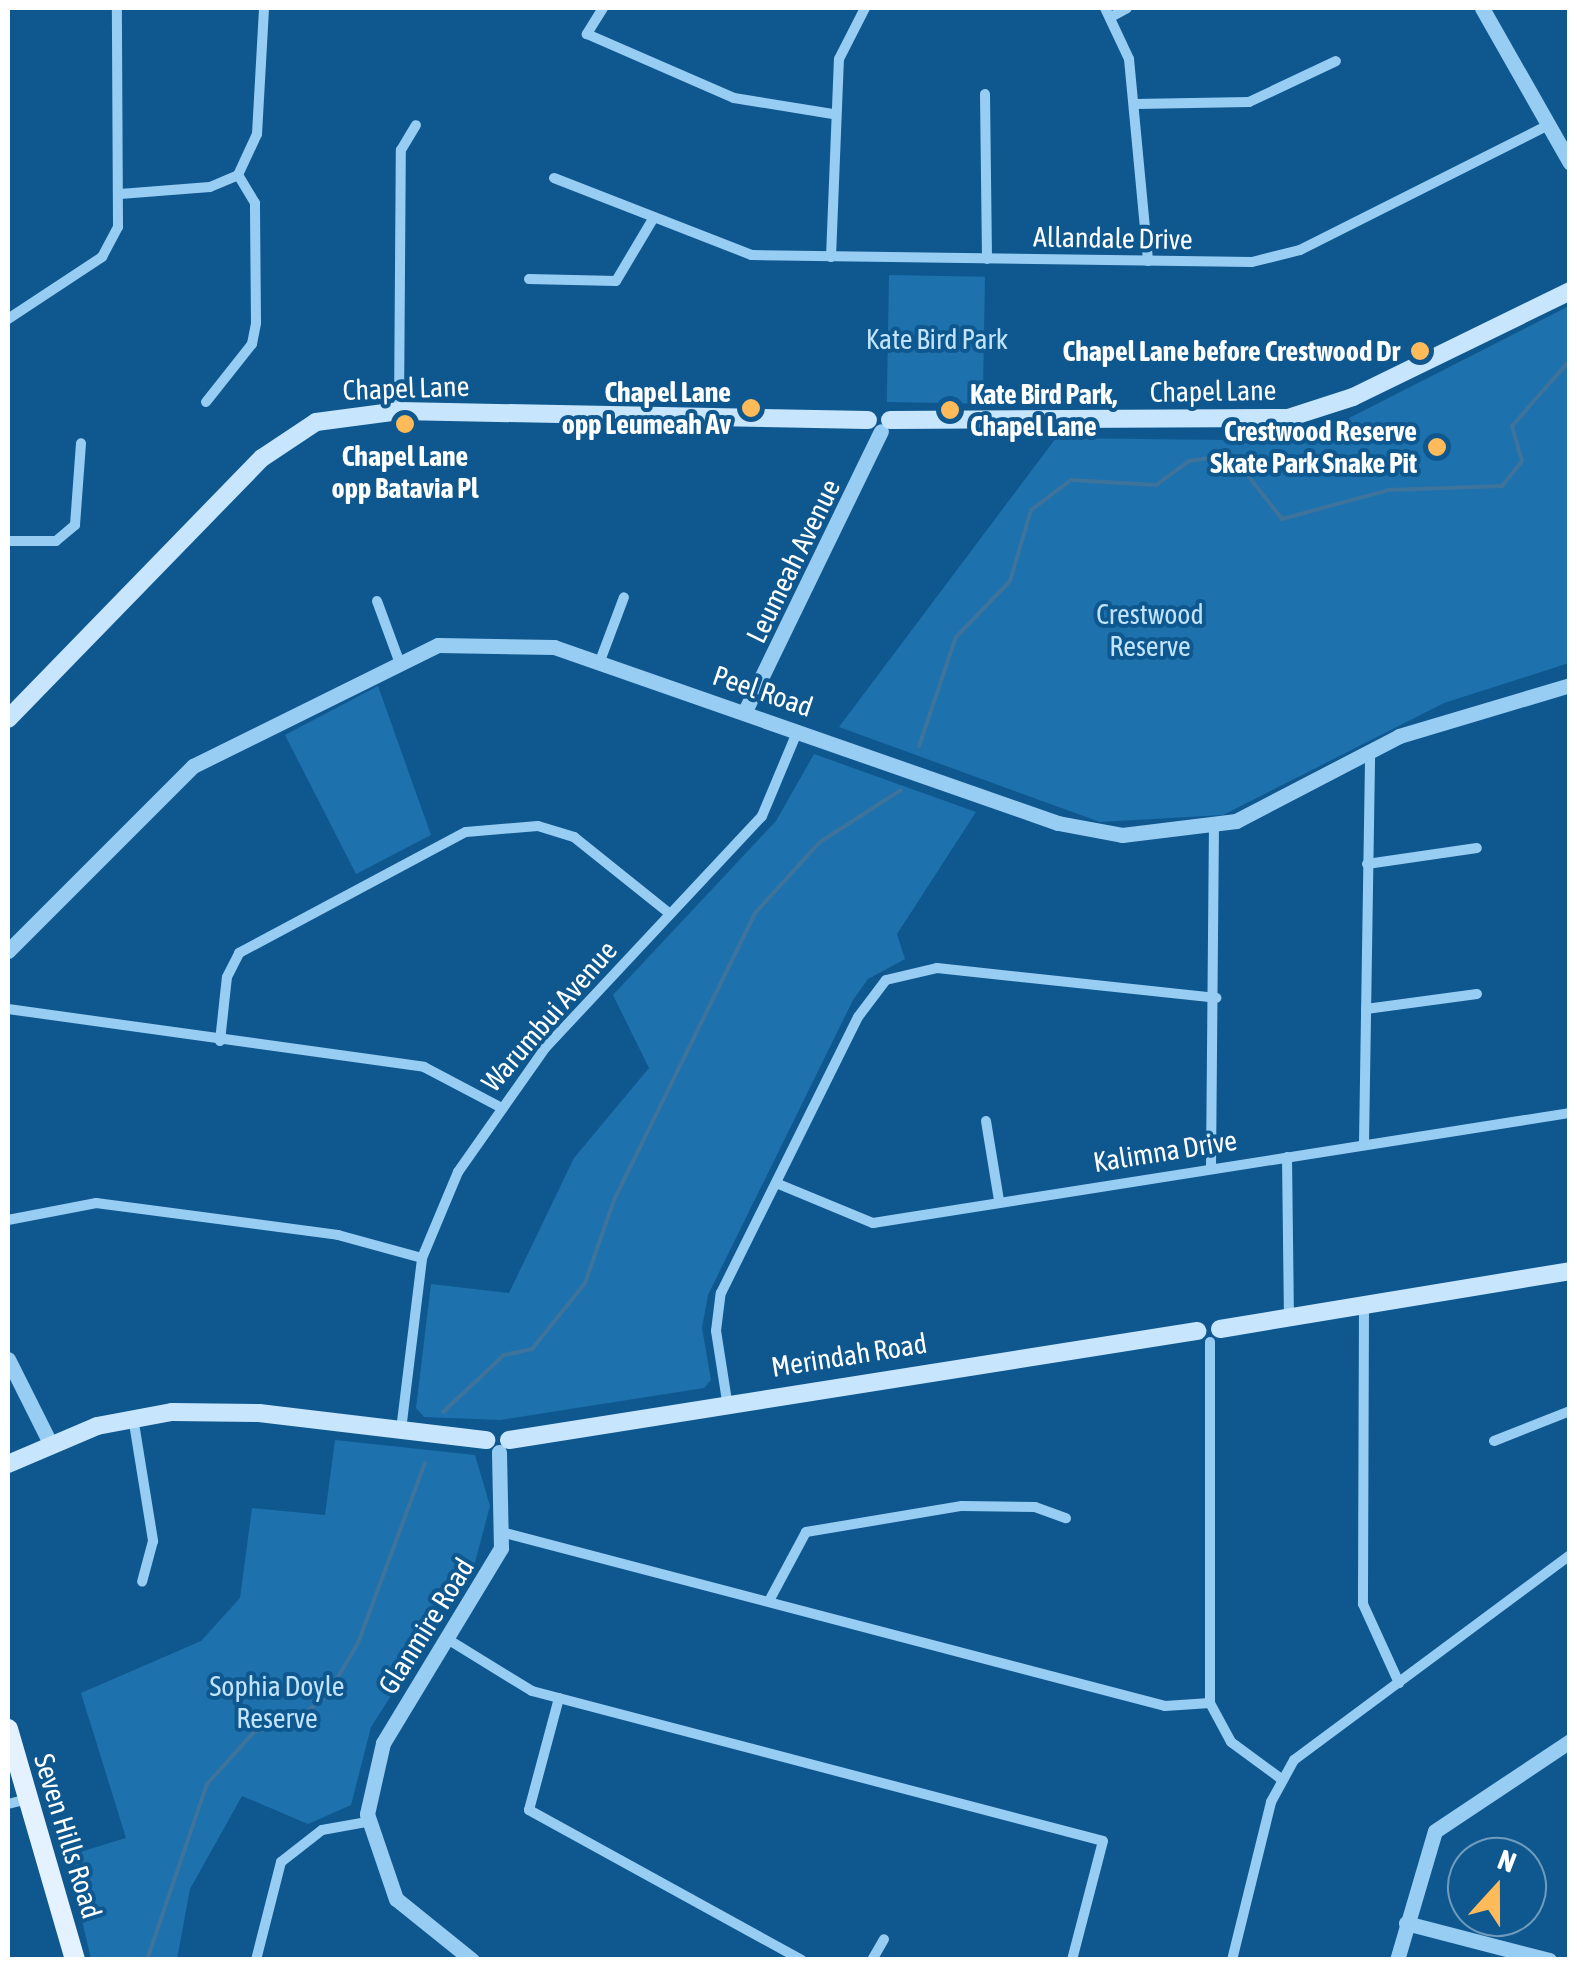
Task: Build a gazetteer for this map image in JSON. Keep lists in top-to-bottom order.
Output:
{
  "streets": {
    "main road": ["Chapel Lane", "Merindah Road", "Seven Hills Road"],
    "street": [
      "Allandale Drive",
      "Leumeah Avenue",
      "Peel Road",
      "Warumbui Avenue",
      "Kalimna Drive",
      "Glanmire Road"
    ]
  },
  "crossings": [
    ["Chapel Lane", "Leumeah Avenue"],
    ["Leumeah Avenue", "Peel Road"],
    ["Peel Road", "Warumbui Avenue"],
    ["Warumbui Avenue", "Merindah Road"]
  ],
  "parks": ["Kate Bird Park", "Crestwood Reserve", "Sophia Doyle Reserve"],
  "places": [
    "Chapel Lane before Crestwood Dr",
    "Chapel Lane opp Leumeah Av",
    "Kate Bird Park, Chapel Lane",
    "Chapel Lane opp Batavia Pl",
    "Crestwood Reserve Skate Park Snake Pit"
  ],
  "north": "top"
}
